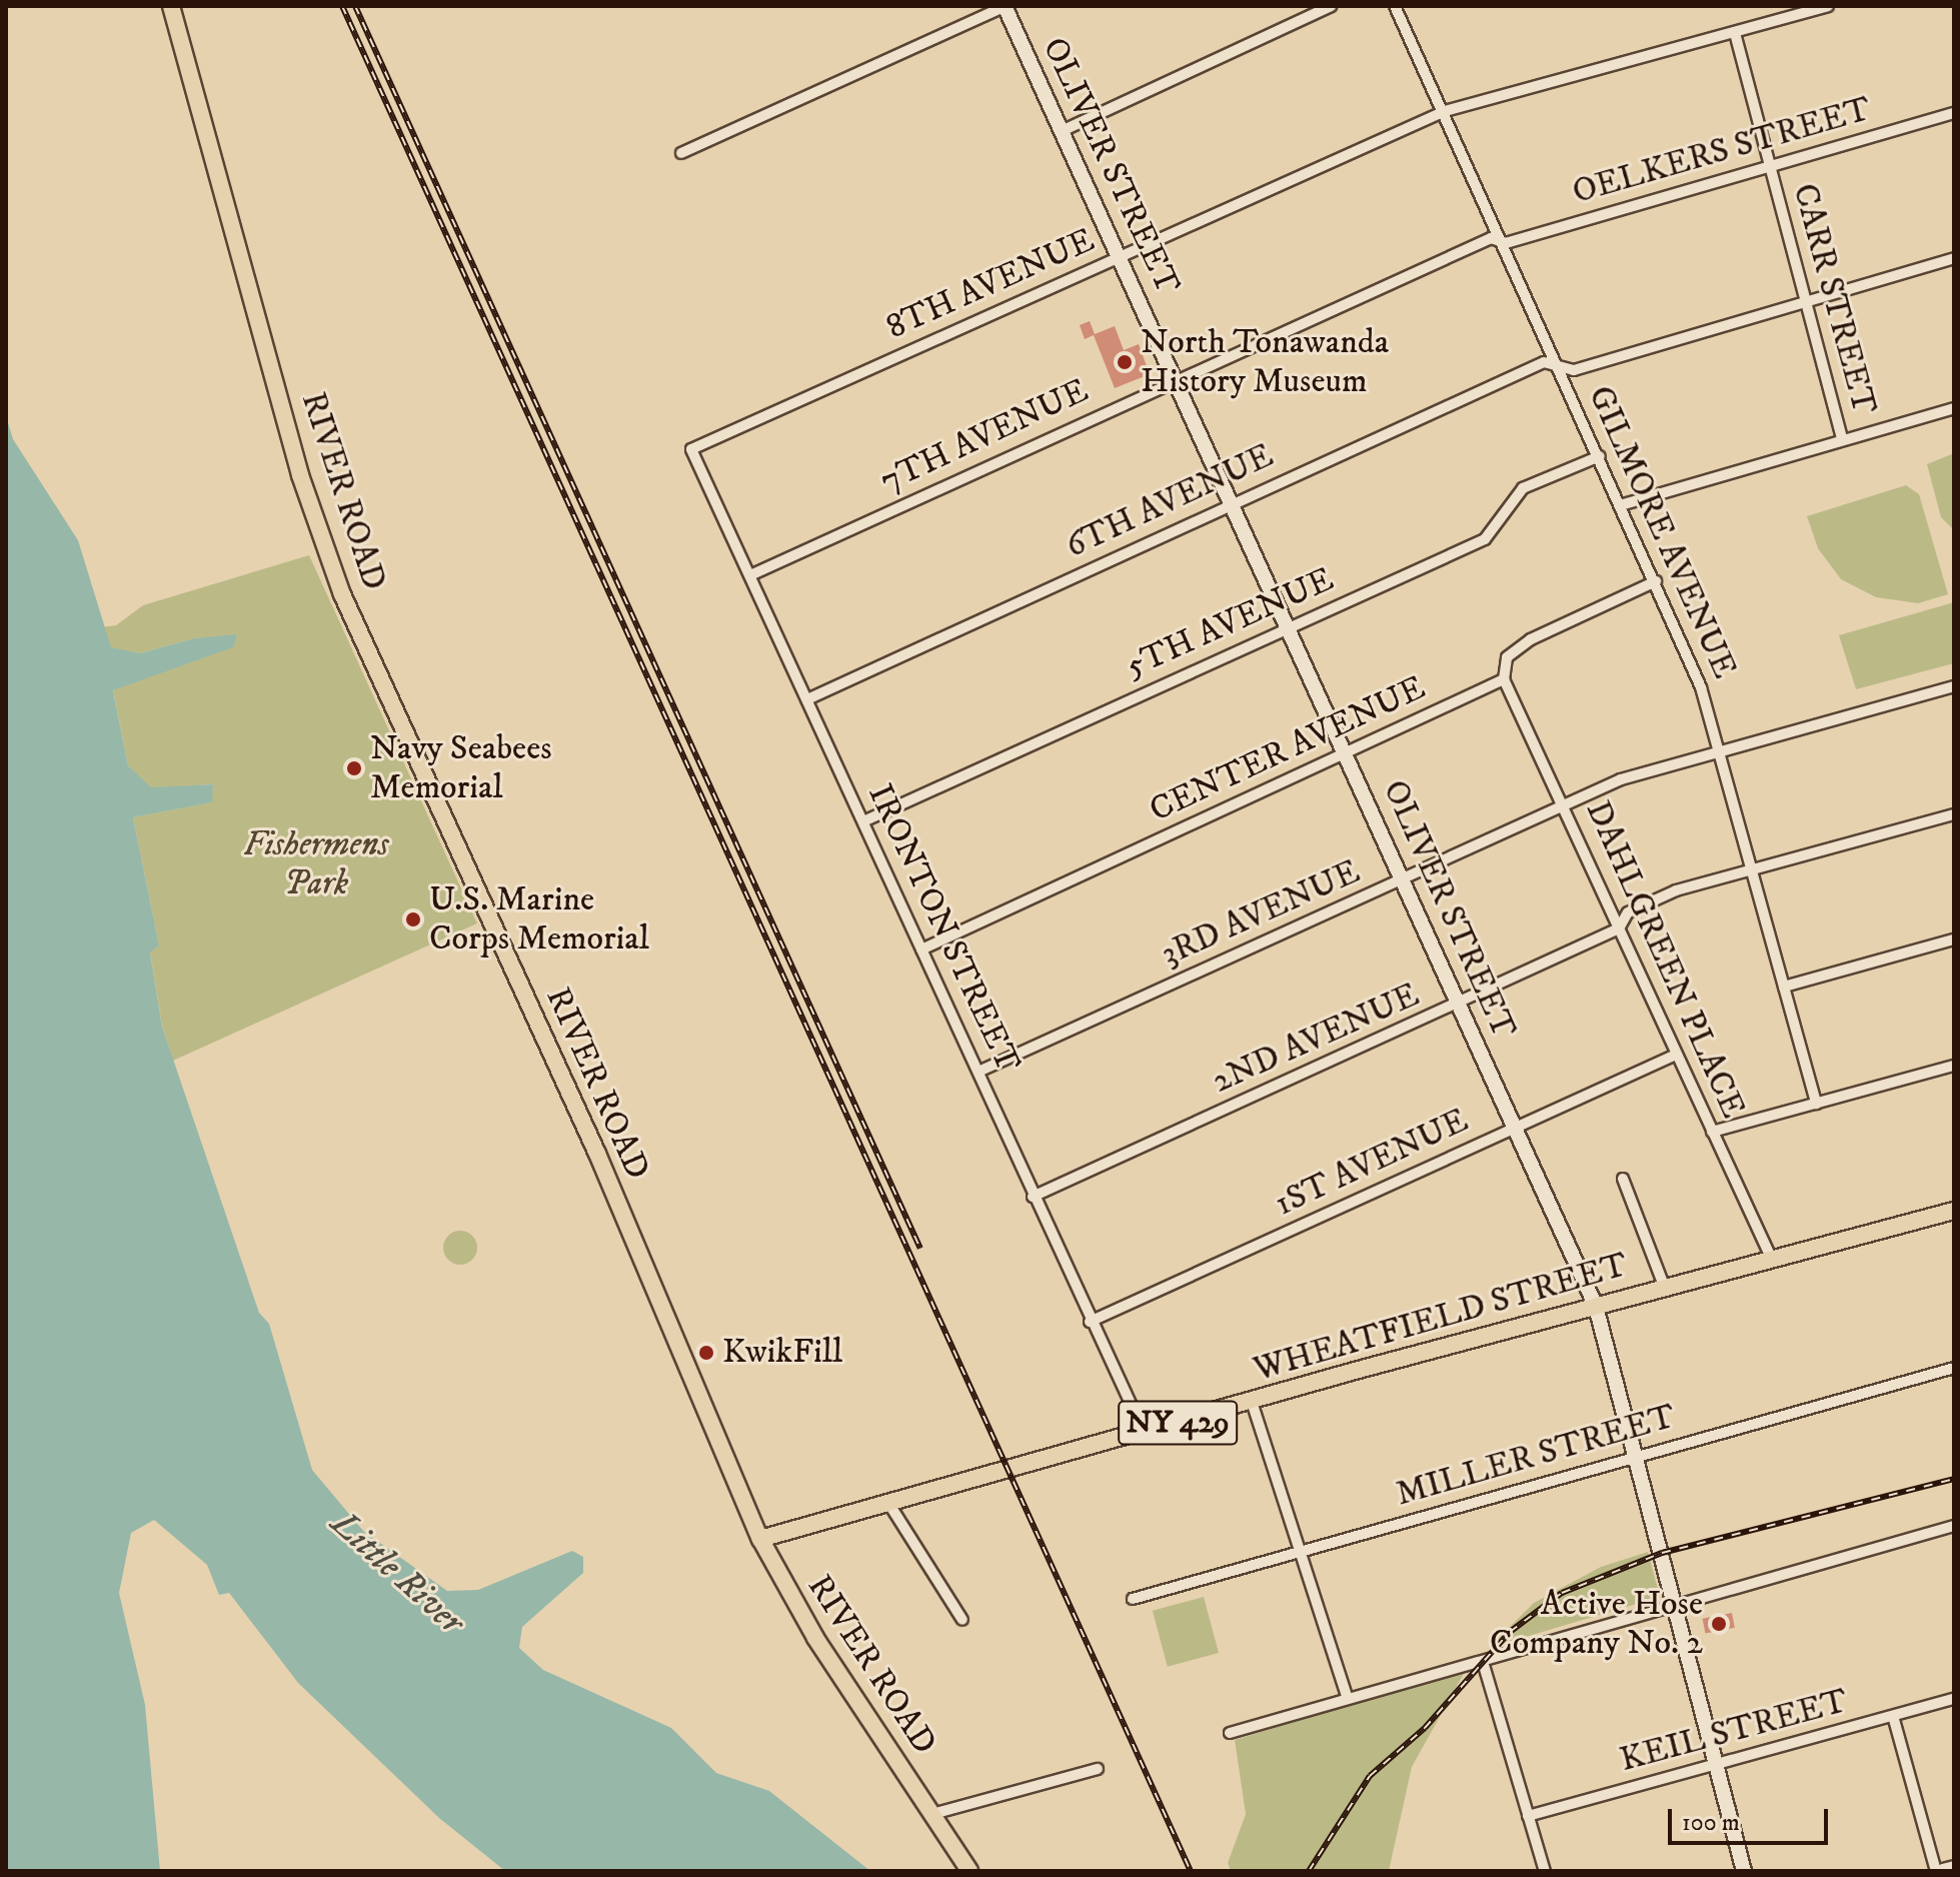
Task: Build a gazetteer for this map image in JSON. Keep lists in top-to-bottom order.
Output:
{
  "streets": {
    "main road": [
      "OLIVER STREET",
      "RIVER ROAD",
      "WHEATFIELD STREET",
      "NY 429"
    ],
    "street": [
      "OELKERS STREET",
      "8TH AVENUE",
      "CARR STREET",
      "7TH AVENUE",
      "6TH AVENUE",
      "GILMORE AVENUE",
      "5TH AVENUE",
      "CENTER AVENUE",
      "3RD AVENUE",
      "IRONTON STREET",
      "DAHLGREEN PLACE",
      "2ND AVENUE",
      "1ST AVENUE",
      "MILLER STREET",
      "KEIL STREET"
    ]
  },
  "crossings": [
    ["OELKERS STREET", "CARR STREET"],
    ["OELKERS STREET", "7TH AVENUE"],
    ["OELKERS STREET", "GILMORE AVENUE"],
    ["OLIVER STREET", "8TH AVENUE"],
    ["OLIVER STREET", "7TH AVENUE"],
    ["OLIVER STREET", "6TH AVENUE"],
    ["OLIVER STREET", "5TH AVENUE"],
    ["OLIVER STREET", "CENTER AVENUE"],
    ["OLIVER STREET", "3RD AVENUE"],
    ["OLIVER STREET", "2ND AVENUE"],
    ["OLIVER STREET", "1ST AVENUE"],
    ["OLIVER STREET", "WHEATFIELD STREET"],
    ["OLIVER STREET", "MILLER STREET"],
    ["OLIVER STREET", "KEIL STREET"],
    ["8TH AVENUE", "CARR STREET"],
    ["8TH AVENUE", "GILMORE AVENUE"],
    ["8TH AVENUE", "IRONTON STREET"],
    ["CARR STREET", "6TH AVENUE"],
    ["7TH AVENUE", "GILMORE AVENUE"],
    ["7TH AVENUE", "IRONTON STREET"],
    ["RIVER ROAD", "WHEATFIELD STREET"],
    ["6TH AVENUE", "GILMORE AVENUE"],
    ["6TH AVENUE", "IRONTON STREET"],
    ["GILMORE AVENUE", "5TH AVENUE"],
    ["GILMORE AVENUE", "3RD AVENUE"],
    ["GILMORE AVENUE", "2ND AVENUE"],
    ["5TH AVENUE", "IRONTON STREET"],
    ["CENTER AVENUE", "IRONTON STREET"],
    ["CENTER AVENUE", "DAHLGREEN PLACE"],
    ["3RD AVENUE", "IRONTON STREET"],
    ["3RD AVENUE", "DAHLGREEN PLACE"],
    ["IRONTON STREET", "2ND AVENUE"],
    ["IRONTON STREET", "1ST AVENUE"],
    ["IRONTON STREET", "WHEATFIELD STREET"],
    ["DAHLGREEN PLACE", "2ND AVENUE"],
    ["DAHLGREEN PLACE", "1ST AVENUE"],
    ["DAHLGREEN PLACE", "WHEATFIELD STREET"]
  ],
  "water": ["Little River"],
  "parks": ["Fishermens Park"],
  "places": [
    "North Tonawanda History Museum",
    "Navy Seabees Memorial",
    "U.S. Marine Corps Memorial",
    "KwikFill",
    "Active Hose Company No. 2"
  ],
  "scale_bar": "100 m"
}
